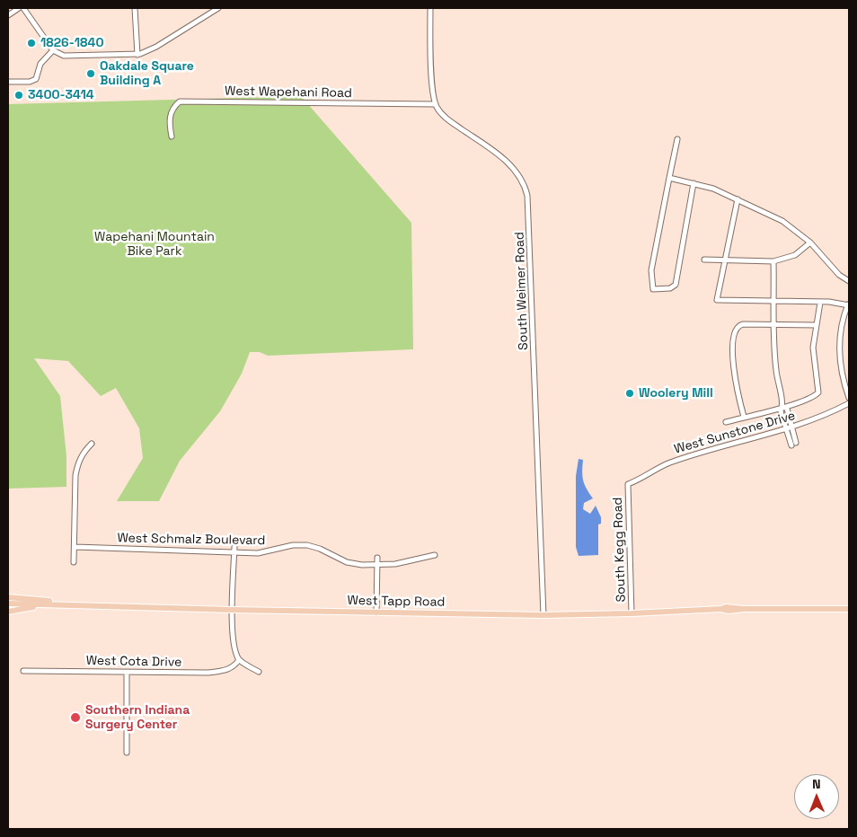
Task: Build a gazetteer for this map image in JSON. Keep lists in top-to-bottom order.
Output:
{
  "streets": {
    "main road": ["West Tapp Road"],
    "street": [
      "West Wapehani Road",
      "South Weimer Road",
      "West Sunstone Drive",
      "West Schmalz Boulevard",
      "South Kegg Road",
      "West Cota Drive"
    ]
  },
  "crossings": [
    ["West Wapehani Road", "South Weimer Road"],
    ["South Weimer Road", "West Tapp Road"],
    ["West Sunstone Drive", "South Kegg Road"],
    ["South Kegg Road", "West Tapp Road"]
  ],
  "parks": ["Wapehani Mountain Bike Park"],
  "places": [
    "1826-1840",
    "Oakdale Square Building A",
    "3400-3414",
    "Woolery Mill",
    "Southern Indiana Surgery Center"
  ],
  "north": "top"
}
